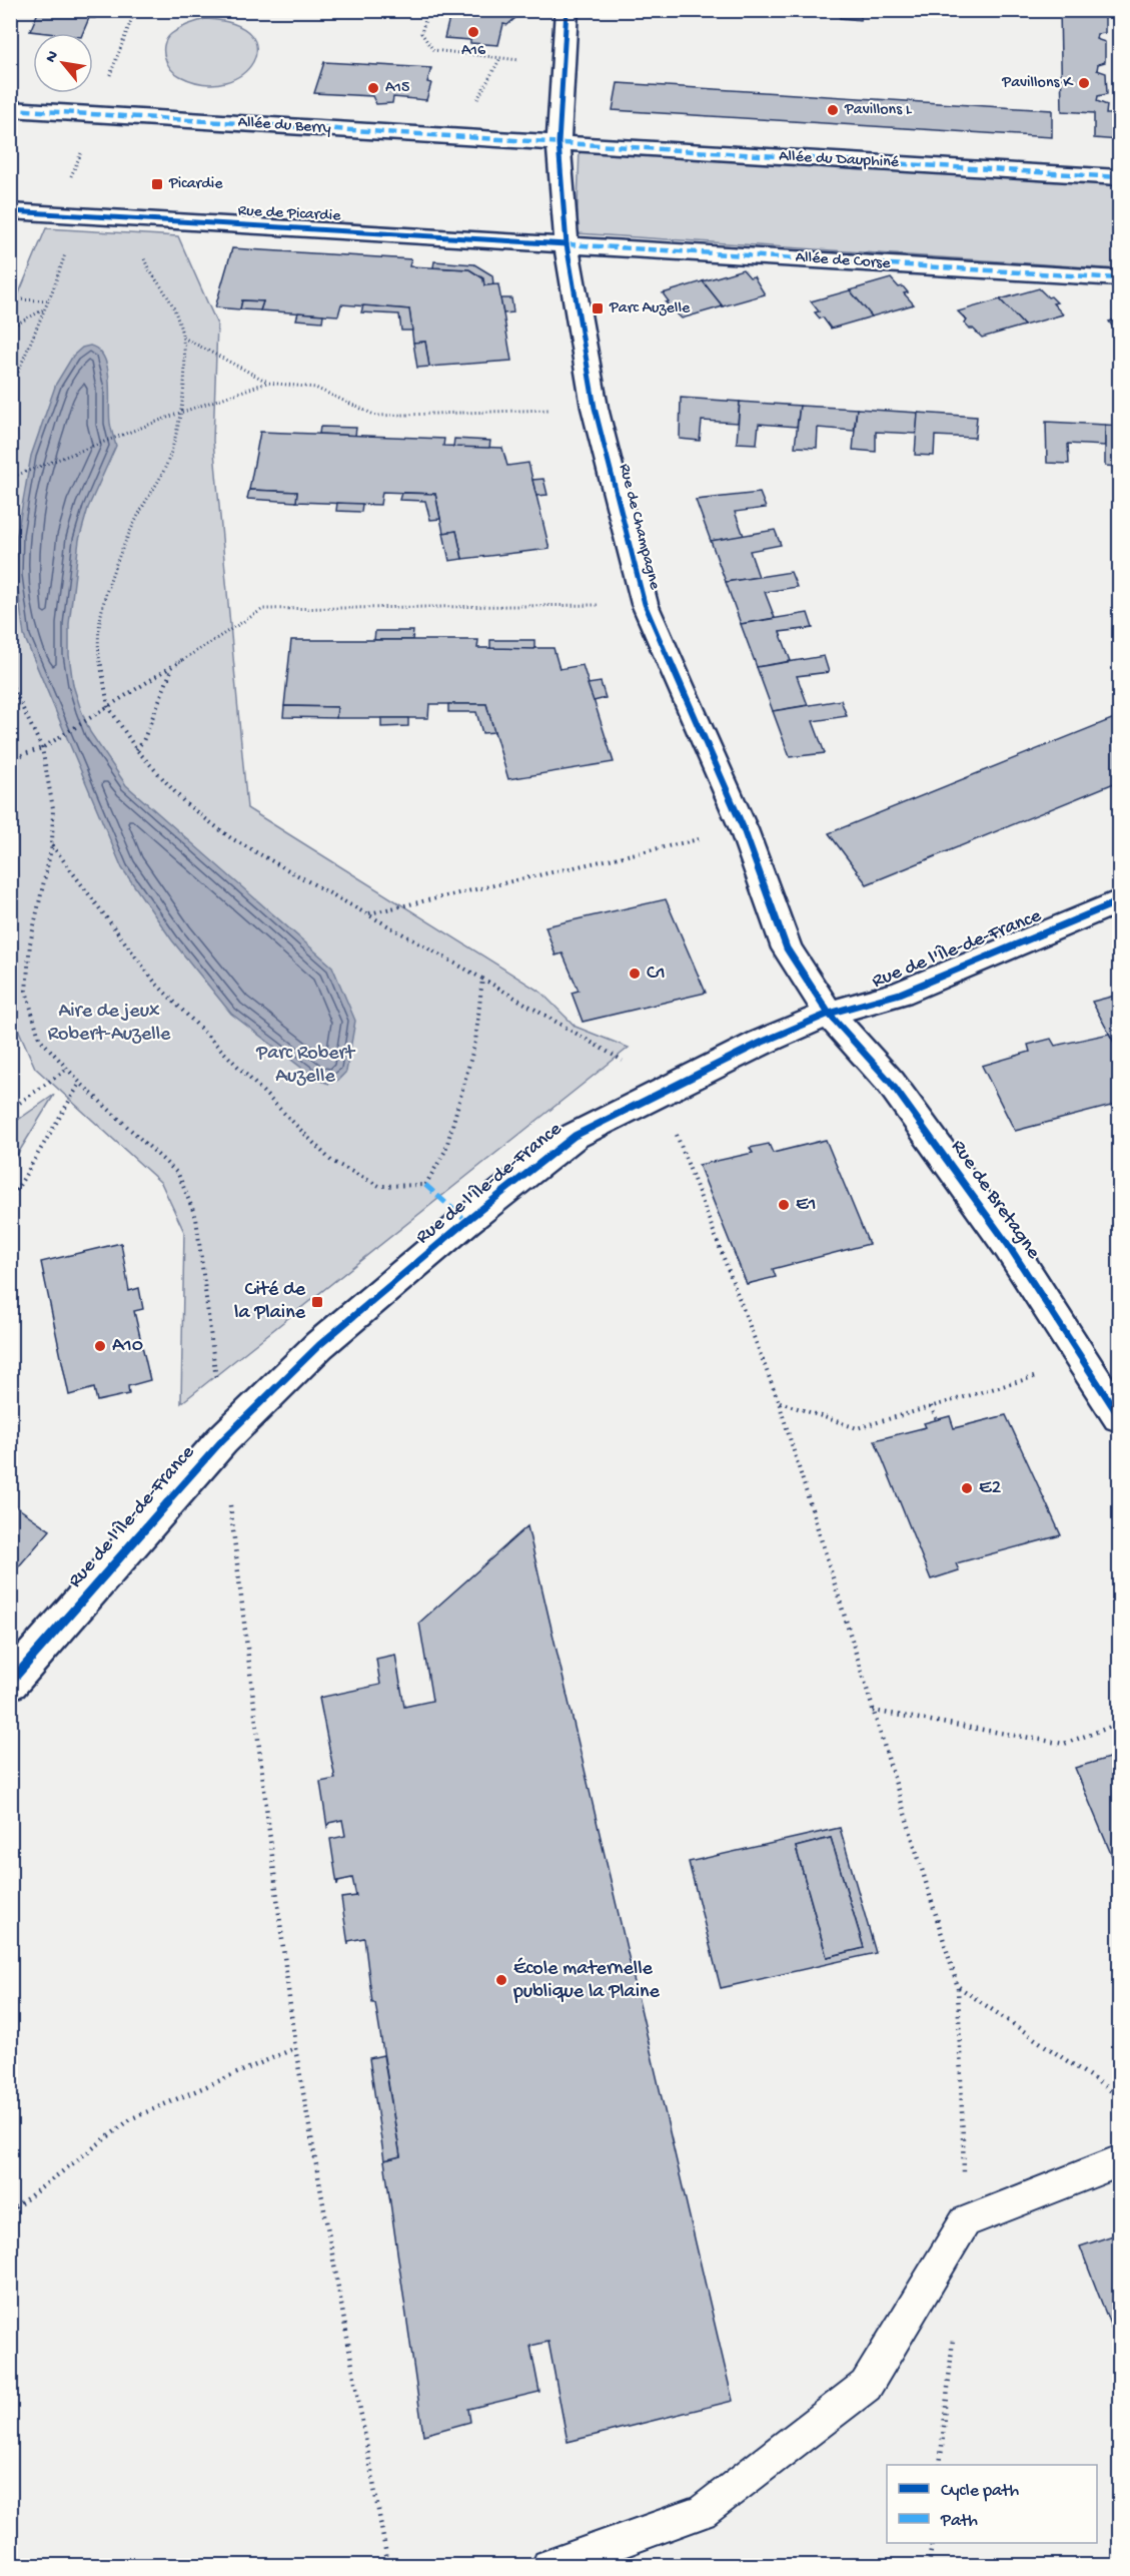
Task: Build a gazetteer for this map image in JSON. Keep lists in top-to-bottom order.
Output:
{
  "streets": {
    "street": [
      "Allée du Berry",
      "Allée du Dauphiné",
      "Rue de Picardie",
      "Allée de Corse",
      "Rue de Champagne",
      "Rue de l'Île-de-France",
      "Rue de Bretagne"
    ]
  },
  "crossings": [
    ["Allée du Berry", "Allée du Dauphiné"],
    ["Allée du Berry", "Rue de Champagne"],
    ["Allée du Dauphiné", "Rue de Champagne"],
    ["Rue de Picardie", "Allée de Corse"],
    ["Rue de Picardie", "Rue de Champagne"],
    ["Allée de Corse", "Rue de Champagne"],
    ["Rue de Champagne", "Rue de l'Île-de-France"],
    ["Rue de Champagne", "Rue de Bretagne"],
    ["Rue de l'Île-de-France", "Rue de Bretagne"]
  ],
  "parks": ["Aire de jeux Robert-Auzelle", "Parc Robert Auzelle"],
  "places": {
    "other": [
      "A16",
      "Pavillons K",
      "A15",
      "Pavillons L",
      "C1",
      "E1",
      "A10",
      "E2",
      "École maternelle publique la Plaine"
    ],
    "transit": ["Picardie", "Parc Auzelle", "Cité de la Plaine"]
  },
  "legend": ["Cycle path", "Path"],
  "north": "top left"
}
